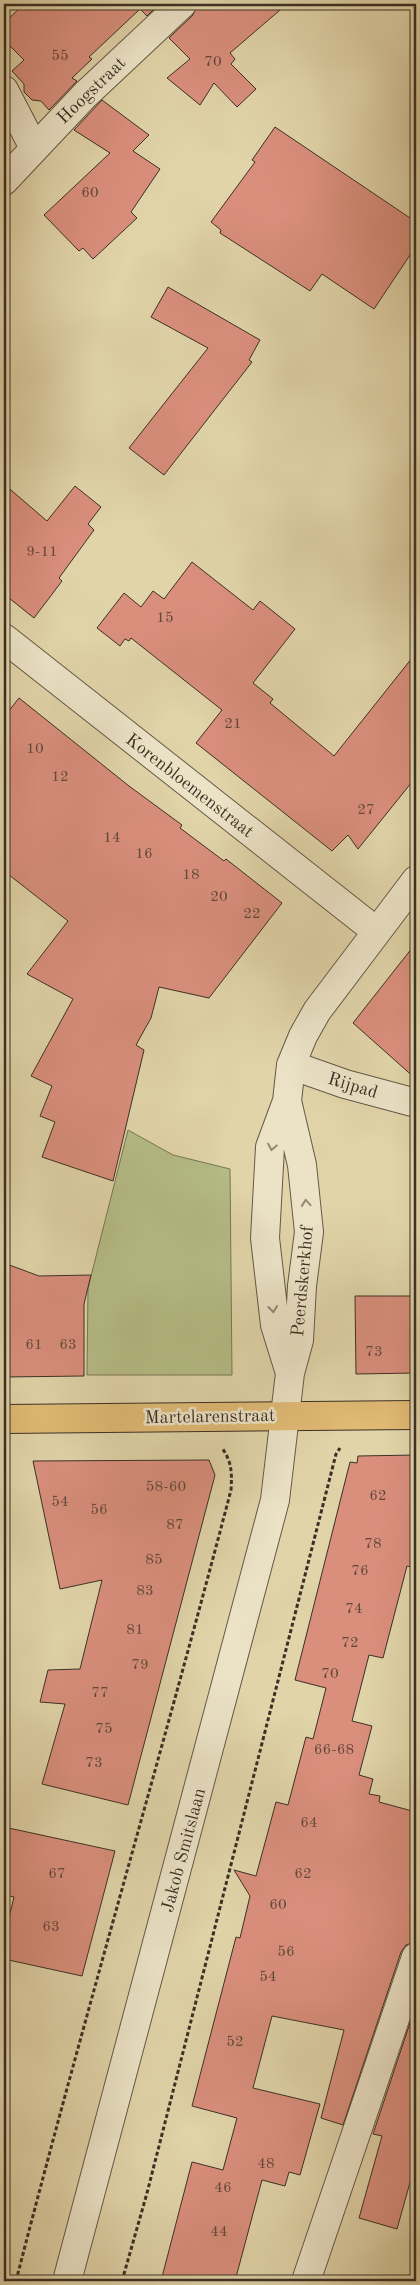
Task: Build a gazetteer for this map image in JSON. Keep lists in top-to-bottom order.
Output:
{
  "streets": {
    "main road": ["Martelarenstraat"],
    "street": [
      "Hoogstraat",
      "Korenbloemenstraat",
      "Rijpad",
      "Peerdskerkhof",
      "Jakob Smitslaan"
    ]
  },
  "crossings": [
    ["Korenbloemenstraat", "Peerdskerkhof"],
    ["Rijpad", "Peerdskerkhof"],
    ["Peerdskerkhof", "Martelarenstraat"],
    ["Peerdskerkhof", "Jakob Smitslaan"],
    ["Martelarenstraat", "Jakob Smitslaan"]
  ],
  "house_numbers": [
    "55",
    "70",
    "60",
    "9-11",
    "15",
    "21",
    "10",
    "12",
    "27",
    "14",
    "16",
    "18",
    "20",
    "22",
    "61",
    "63",
    "73",
    "58-60",
    "62",
    "54",
    "56",
    "87",
    "78",
    "85",
    "76",
    "83",
    "74",
    "81",
    "72",
    "79",
    "70",
    "77",
    "75",
    "66-68",
    "73",
    "64",
    "67",
    "62",
    "60",
    "63",
    "56",
    "54",
    "52",
    "48",
    "46",
    "44"
  ]
}
